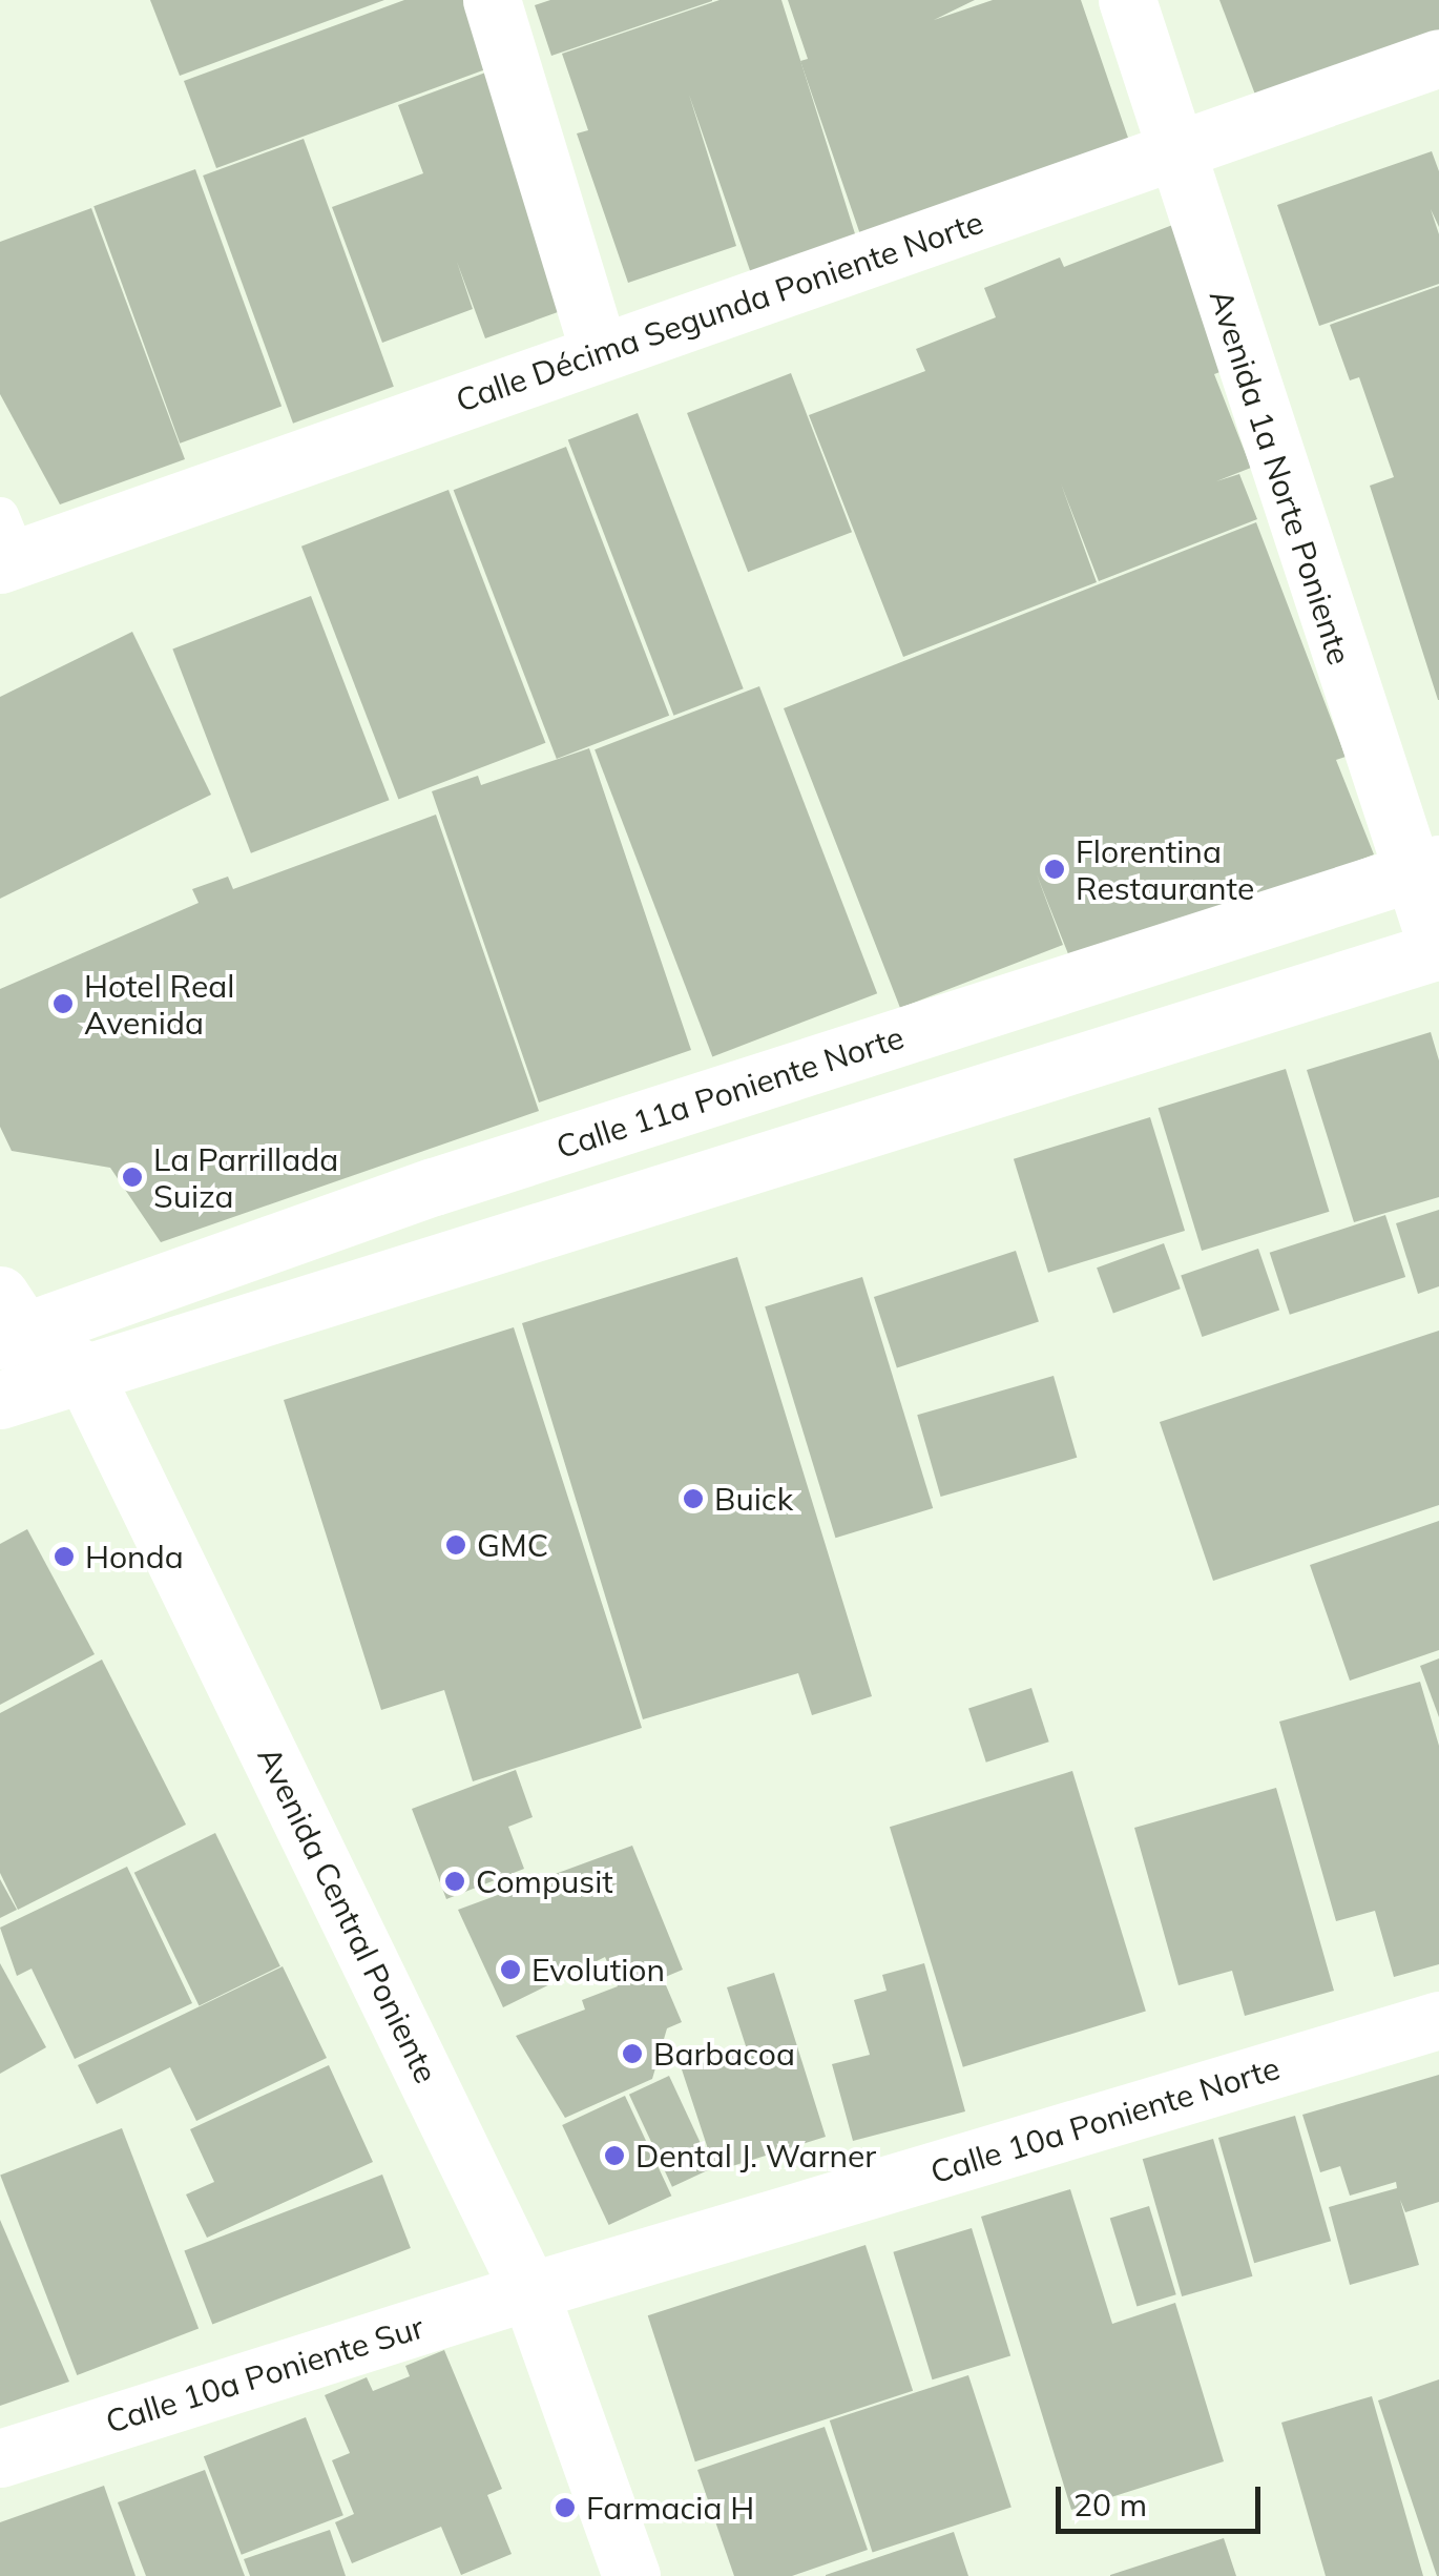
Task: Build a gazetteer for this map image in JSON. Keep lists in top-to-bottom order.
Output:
{
  "streets": {
    "main road": [
      "Calle Décima Segunda Poniente Norte",
      "Avenida 1a Norte Poniente",
      "Calle 11a Poniente Norte",
      "Avenida Central Poniente",
      "Calle 10a Poniente Norte",
      "Calle 10a Poniente Sur"
    ]
  },
  "crossings": [
    ["Calle Décima Segunda Poniente Norte", "Avenida 1a Norte Poniente"],
    ["Avenida 1a Norte Poniente", "Calle 11a Poniente Norte"],
    ["Avenida Central Poniente", "Calle 10a Poniente Norte"],
    ["Avenida Central Poniente", "Calle 10a Poniente Sur"],
    ["Calle 10a Poniente Norte", "Calle 10a Poniente Sur"]
  ],
  "places": [
    "Florentina Restaurante",
    "Hotel Real Avenida",
    "La Parrillada Suiza",
    "Buick",
    "GMC",
    "Honda",
    "Compusit",
    "Evolution",
    "Barbacoa",
    "Dental J. Warner",
    "Farmacia H"
  ],
  "scale_bar": "20 m"
}
